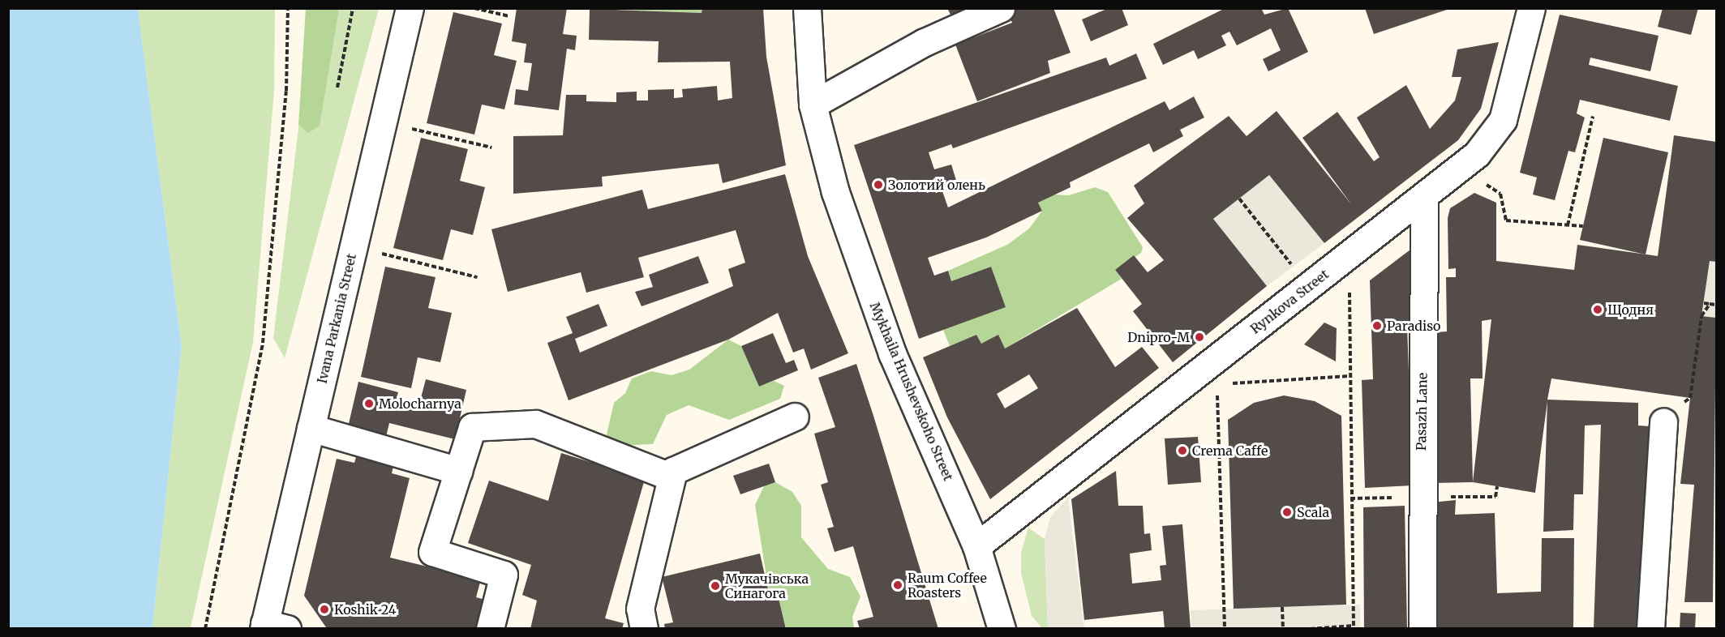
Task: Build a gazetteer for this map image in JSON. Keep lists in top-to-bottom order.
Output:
{
  "streets": {
    "street": [
      "Rynkova Street",
      "Ivana Parkania Street",
      "Mykhaila Hrushevskoho Street",
      "Pasazh Lane"
    ]
  },
  "crossings": [
    ["Rynkova Street", "Mykhaila Hrushevskoho Street"],
    ["Rynkova Street", "Pasazh Lane"]
  ],
  "places": [
    "Золотий олень",
    "Щодня",
    "Paradiso",
    "Dnipro-M",
    "Molocharnya",
    "Crema Caffe",
    "Scala",
    "Raum Coffee Roasters",
    "Мукачівська Синагога",
    "Koshik 24"
  ]
}
